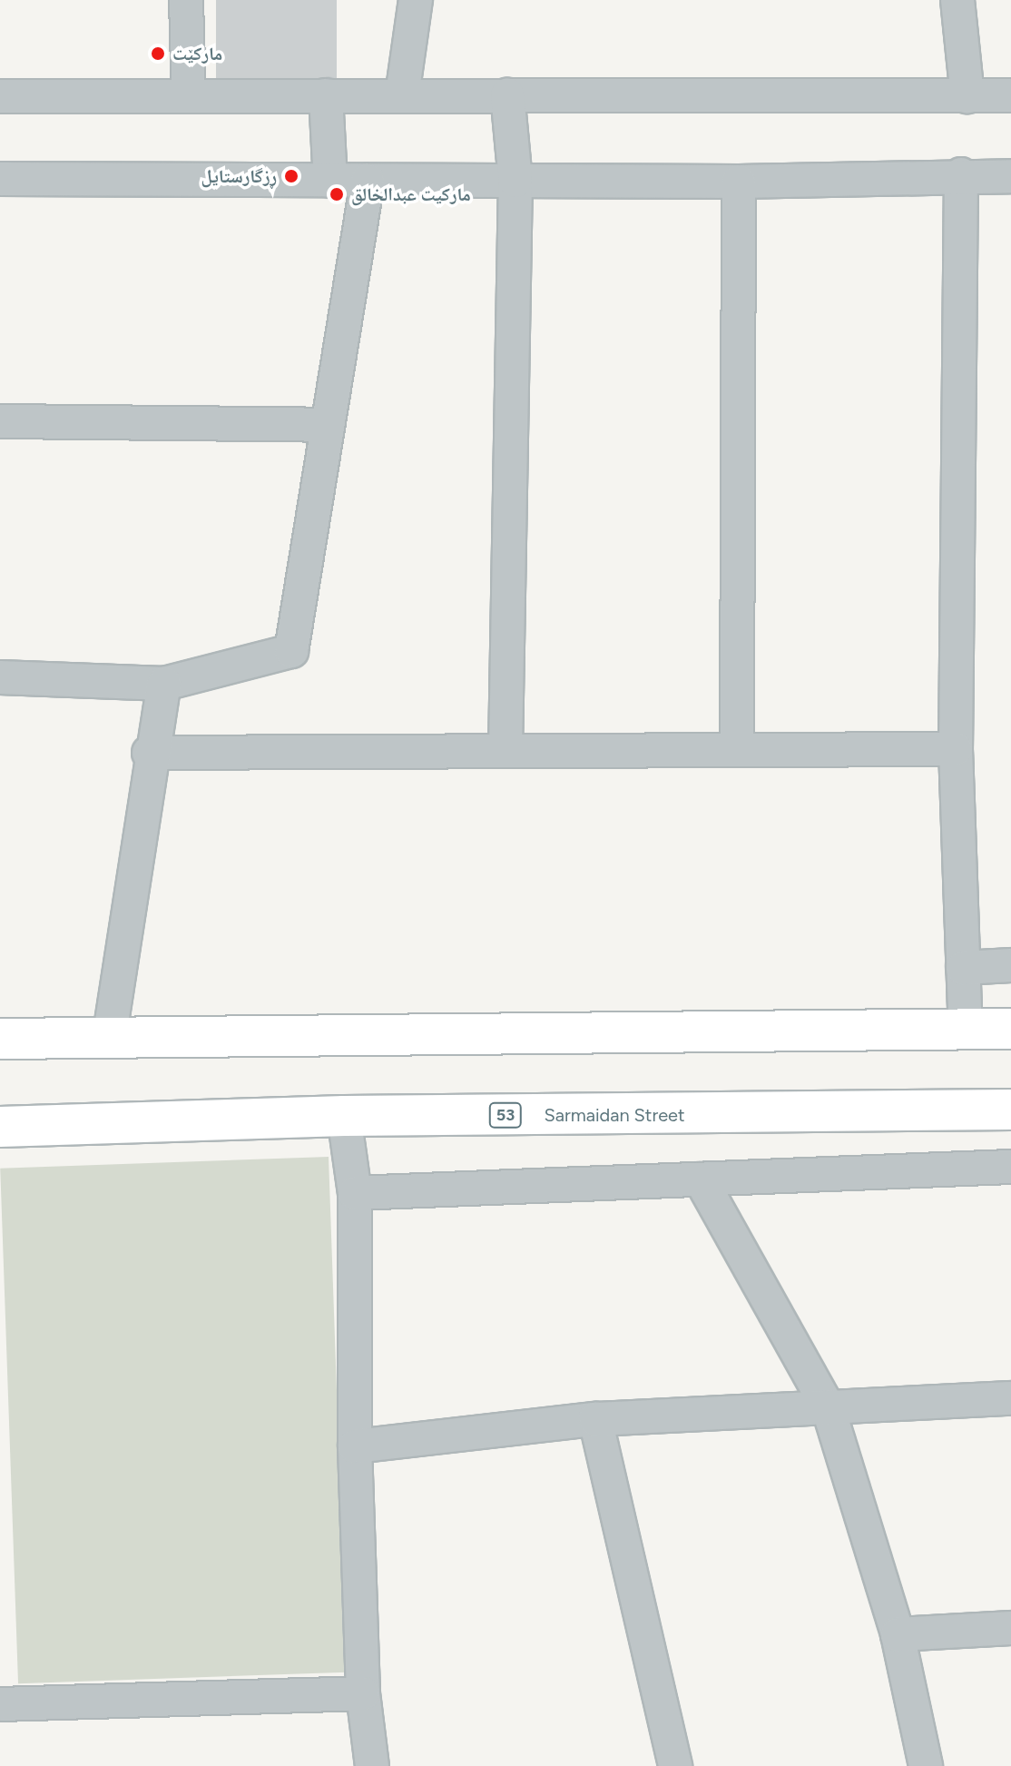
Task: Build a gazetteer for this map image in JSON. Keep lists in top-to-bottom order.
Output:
{
  "streets": {
    "main road": ["53", "Sarmaidan Street"]
  },
  "places": ["مارکێت", "ڕزگارستایل", "ماركیت عبدالخالق"]
}
